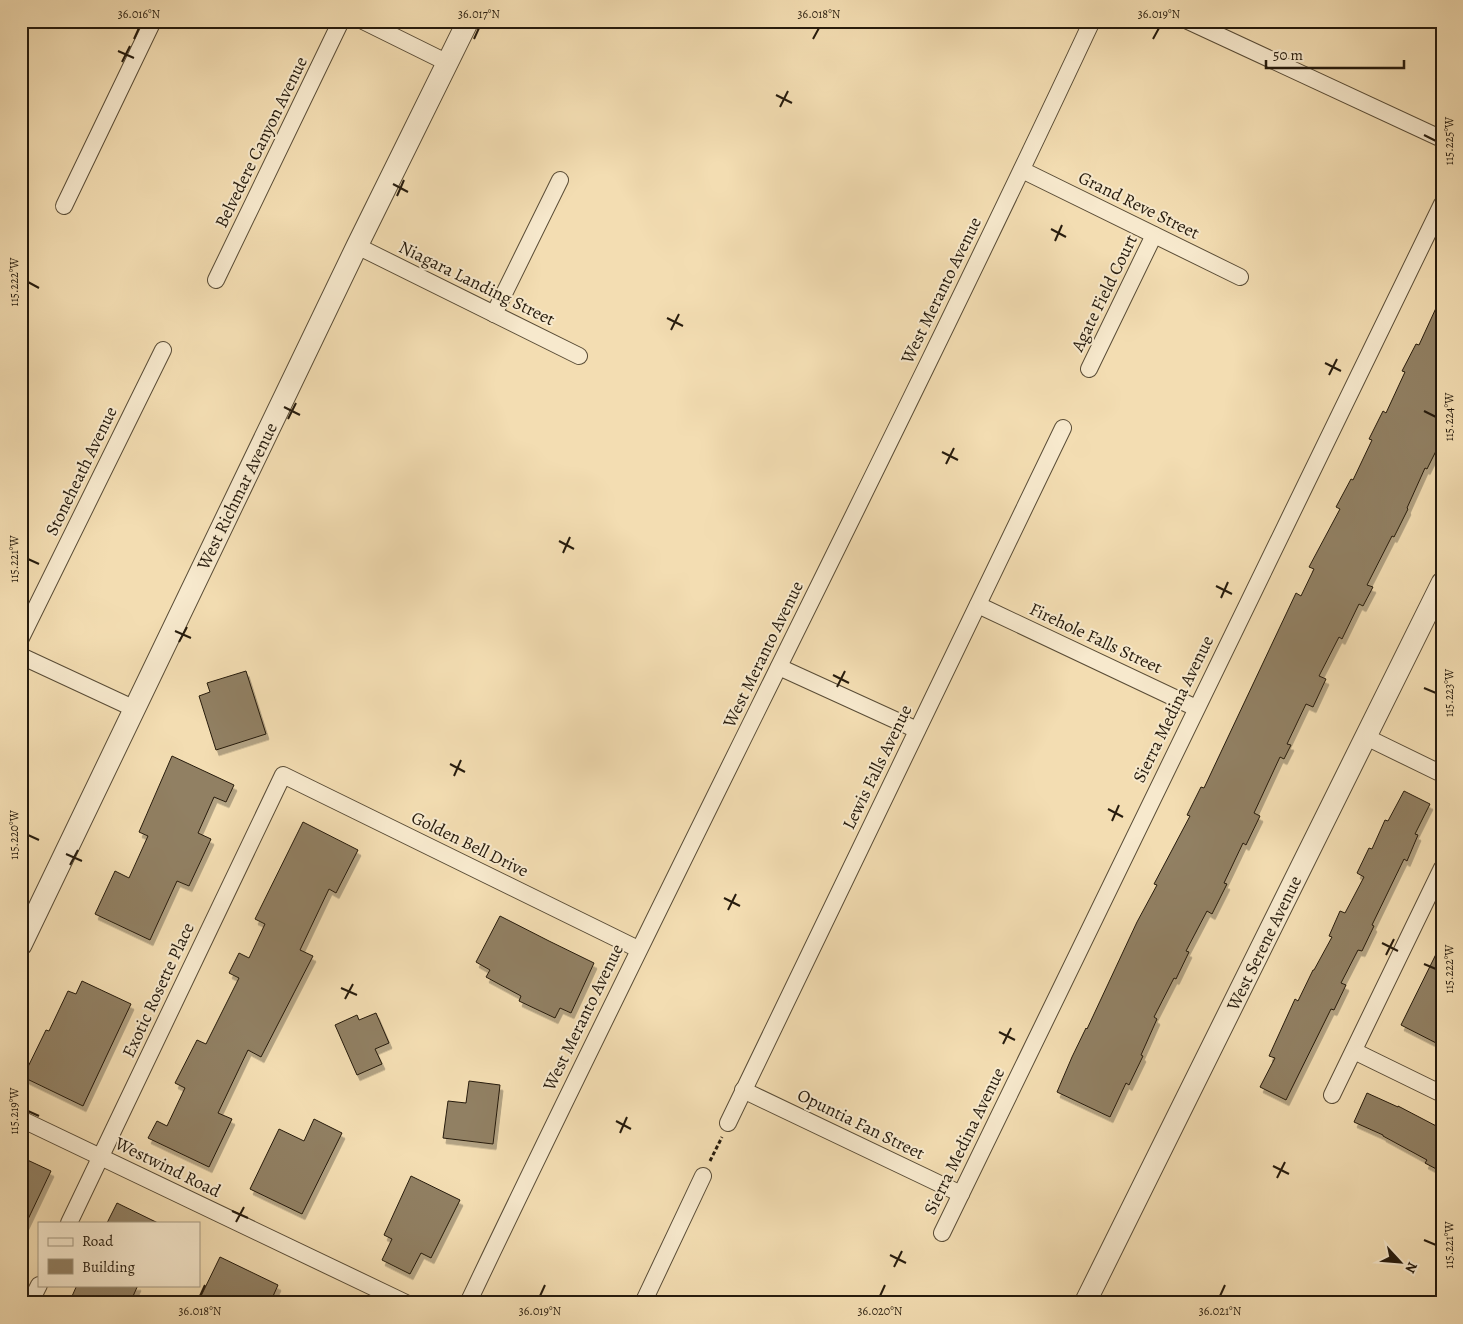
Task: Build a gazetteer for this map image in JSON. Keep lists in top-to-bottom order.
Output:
{
  "streets": {
    "street": [
      "Belvedere Canyon Avenue",
      "Grand Reve Street",
      "Niagara Landing Street",
      "West Meranto Avenue",
      "Agate Field Court",
      "Stoneheath Avenue",
      "West Richmar Avenue",
      "Firehole Falls Street",
      "Sierra Medina Avenue",
      "Lewis Falls Avenue",
      "Golden Bell Drive",
      "West Serene Avenue",
      "Exotic Rosette Place",
      "Opuntia Fan Street",
      "Westwind Road"
    ]
  },
  "crossings": [
    ["Grand Reve Street", "West Meranto Avenue"],
    ["Grand Reve Street", "Agate Field Court"],
    ["Niagara Landing Street", "West Richmar Avenue"],
    ["West Meranto Avenue", "Golden Bell Drive"],
    ["Firehole Falls Street", "Sierra Medina Avenue"],
    ["Firehole Falls Street", "Lewis Falls Avenue"],
    ["Sierra Medina Avenue", "Opuntia Fan Street"],
    ["Lewis Falls Avenue", "Opuntia Fan Street"],
    ["Golden Bell Drive", "Exotic Rosette Place"],
    ["Exotic Rosette Place", "Westwind Road"]
  ],
  "legend": ["Road", "Building"],
  "scale_bar": "50 m",
  "north": "bottom right",
  "coordinates": [
    "36.016°N",
    "36.017°N",
    "36.018°N",
    "36.019°N",
    "115.225°W",
    "115.222°W",
    "115.224°W",
    "115.221°W",
    "115.223°W",
    "115.220°W",
    "115.219°W",
    "36.020°N",
    "36.021°N"
  ]
}
